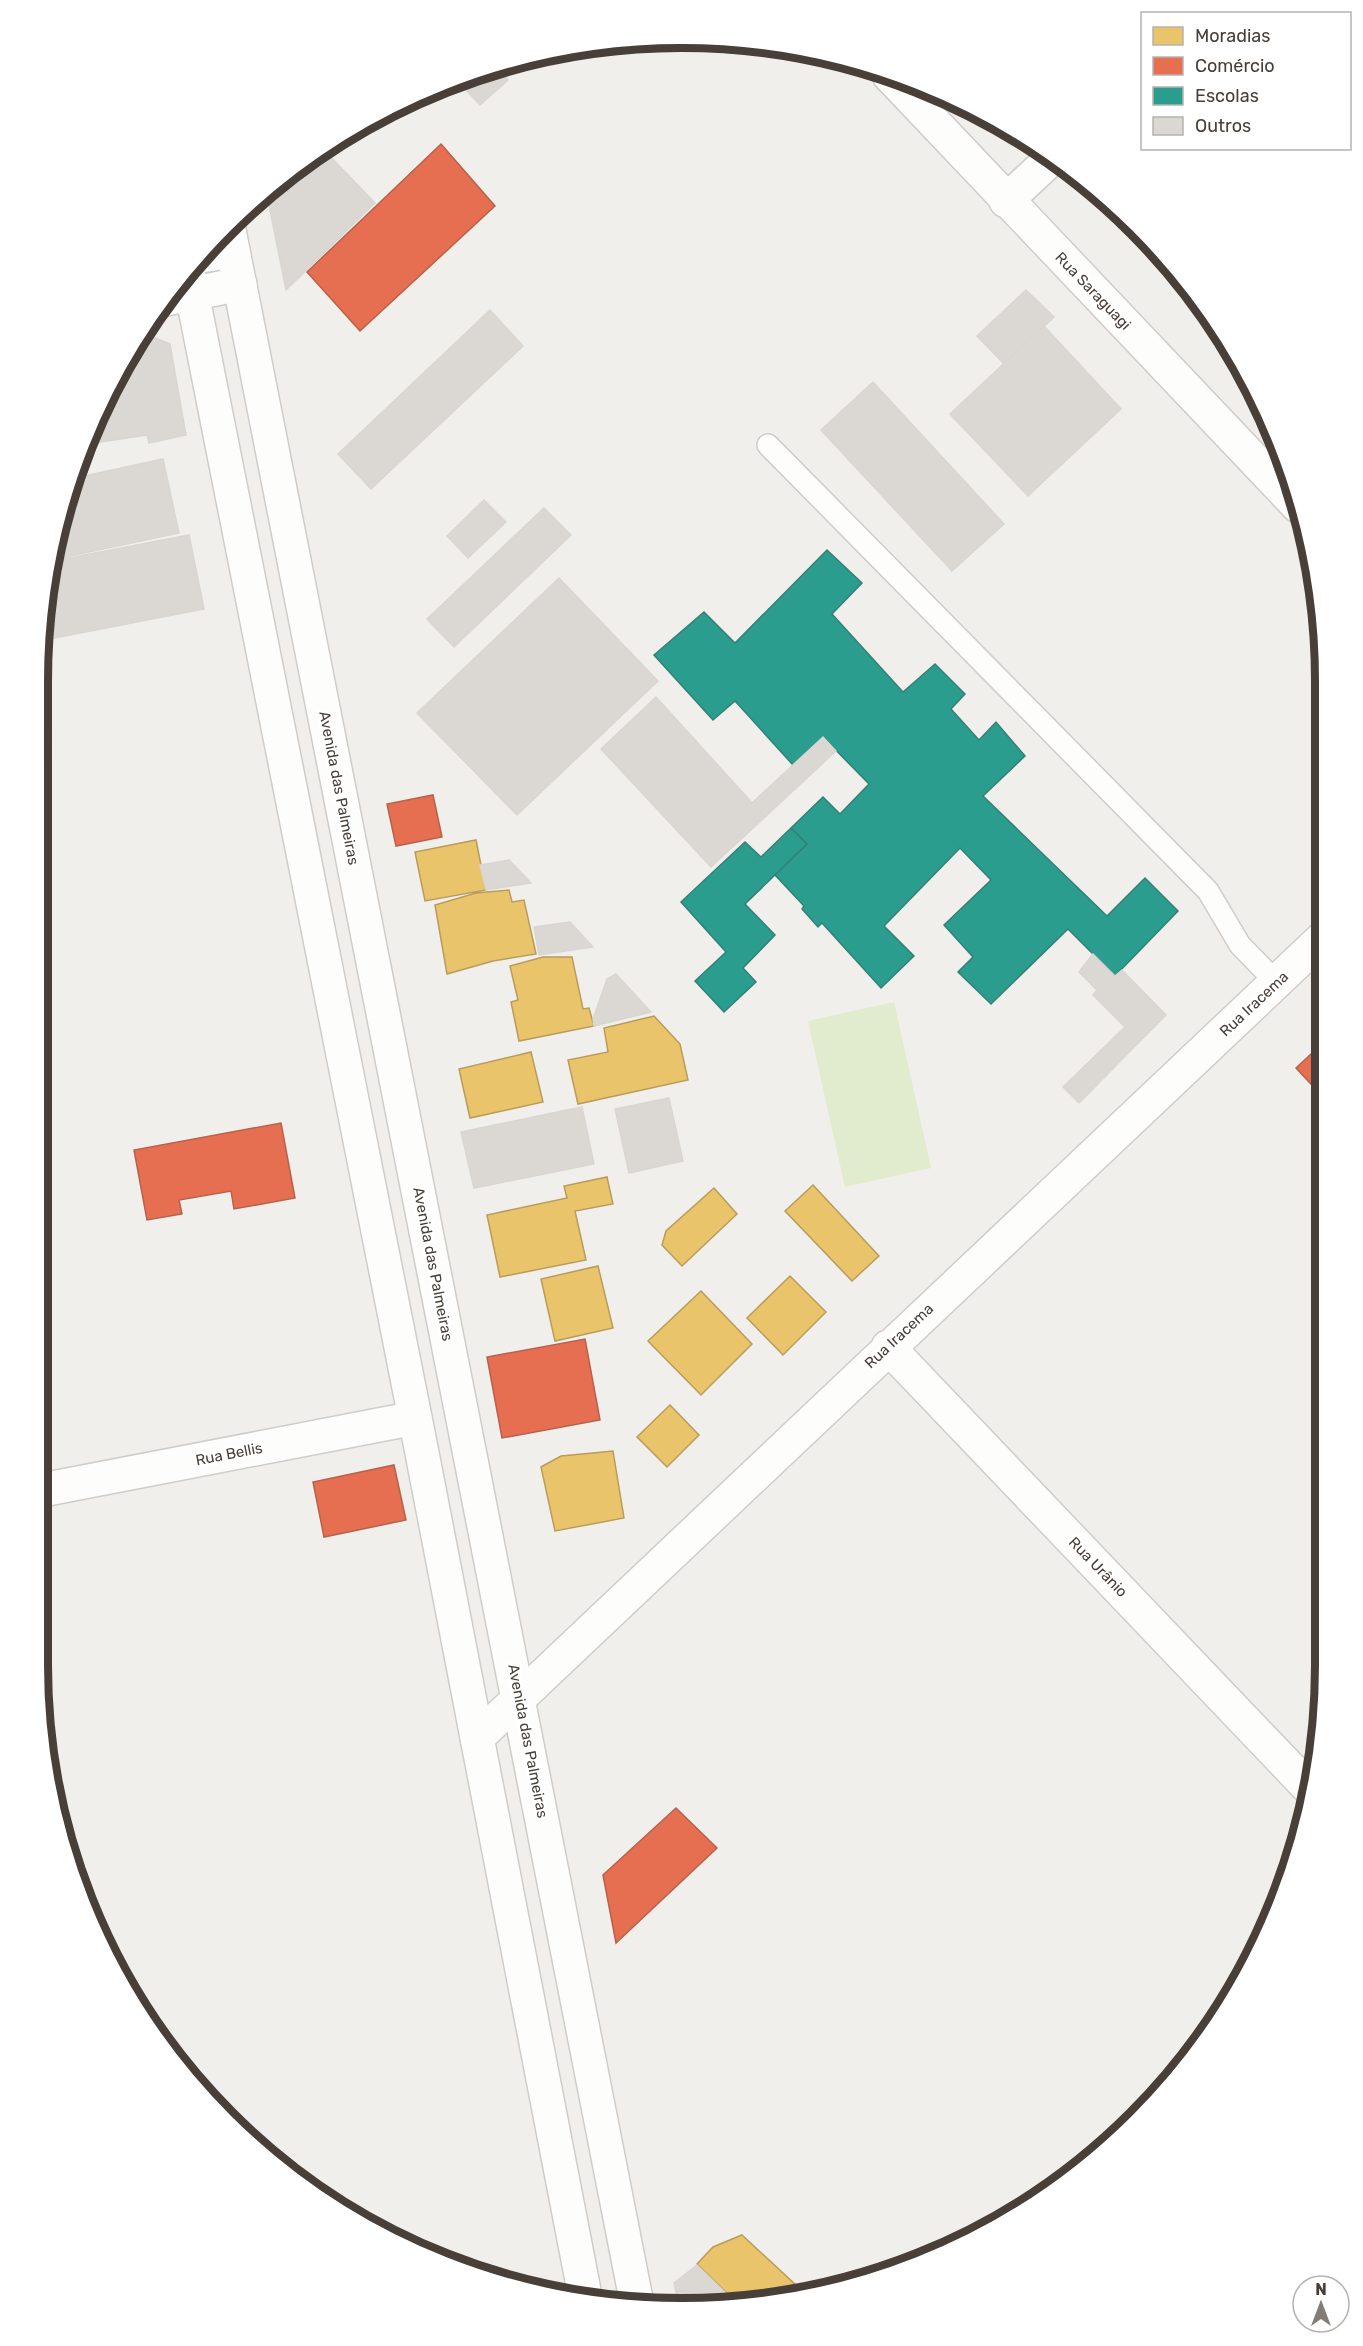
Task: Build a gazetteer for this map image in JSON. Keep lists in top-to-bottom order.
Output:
{
  "streets": {
    "street": [
      "Rua Saraguagi",
      "Avenida das Palmeiras",
      "Rua Iracema",
      "Rua Bellis",
      "Rua Urânio"
    ]
  },
  "crossings": [
    ["Avenida das Palmeiras", "Rua Iracema"],
    ["Rua Iracema", "Rua Urânio"]
  ],
  "legend": [
    "Moradias",
    "Comércio",
    "Escolas",
    "Outros"
  ],
  "north": "top"
}
